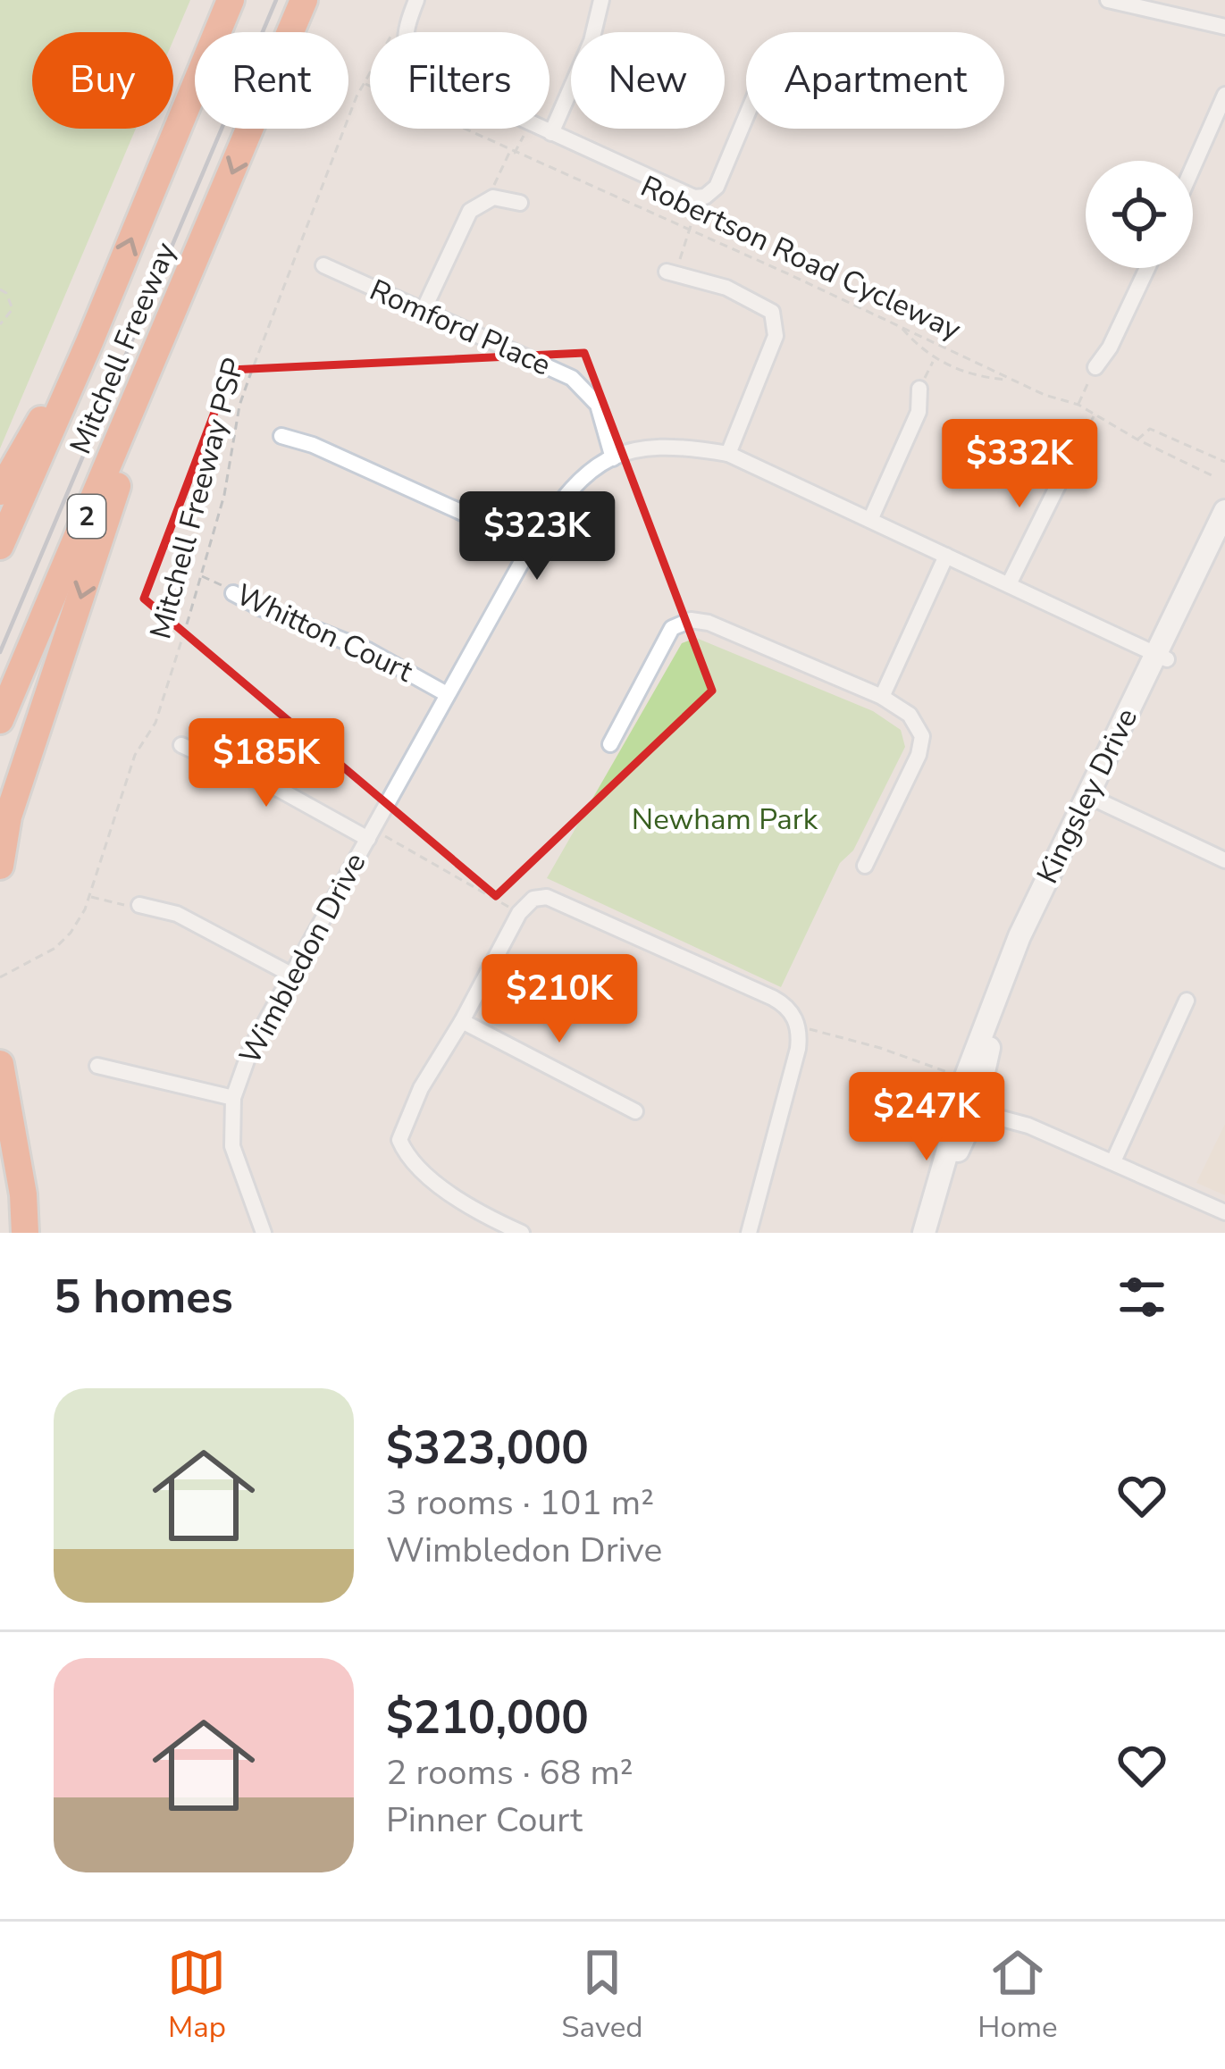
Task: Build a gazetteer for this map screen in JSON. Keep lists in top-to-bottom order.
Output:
{
  "streets": {
    "highway": ["Mitchell Freeway", "2"],
    "main road": ["Kingsley Drive"],
    "street": ["Romford Place", "Whitton Court", "Wimbledon Drive"],
    "path": ["Robertson Road Cycleway", "Mitchell Freeway PSP"]
  },
  "crossings": [
    ["Robertson Road Cycleway", "Mitchell Freeway PSP"],
    ["Romford Place", "Wimbledon Drive"],
    ["Mitchell Freeway PSP", "Whitton Court"],
    ["Whitton Court", "Wimbledon Drive"],
    ["Kingsley Drive", "Wimbledon Drive"]
  ],
  "parks": ["Newham Park"],
  "page": {
    "chip": [
      "Buy",
      "Rent",
      "Filters",
      "New",
      "Apartment"
    ],
    "price": [
      "$332K",
      "$323K",
      "$185K",
      "$210K",
      "$247K"
    ],
    "heading": "5 homes",
    "list": [
      {
        "name": "$323,000",
        "note": "3 rooms · 101 m² · Wimbledon Drive"
      },
      {
        "name": "$210,000",
        "note": "2 rooms · 68 m² · Pinner Court"
      }
    ],
    "tabs": ["Map", "Saved", "Home"]
  }
}
